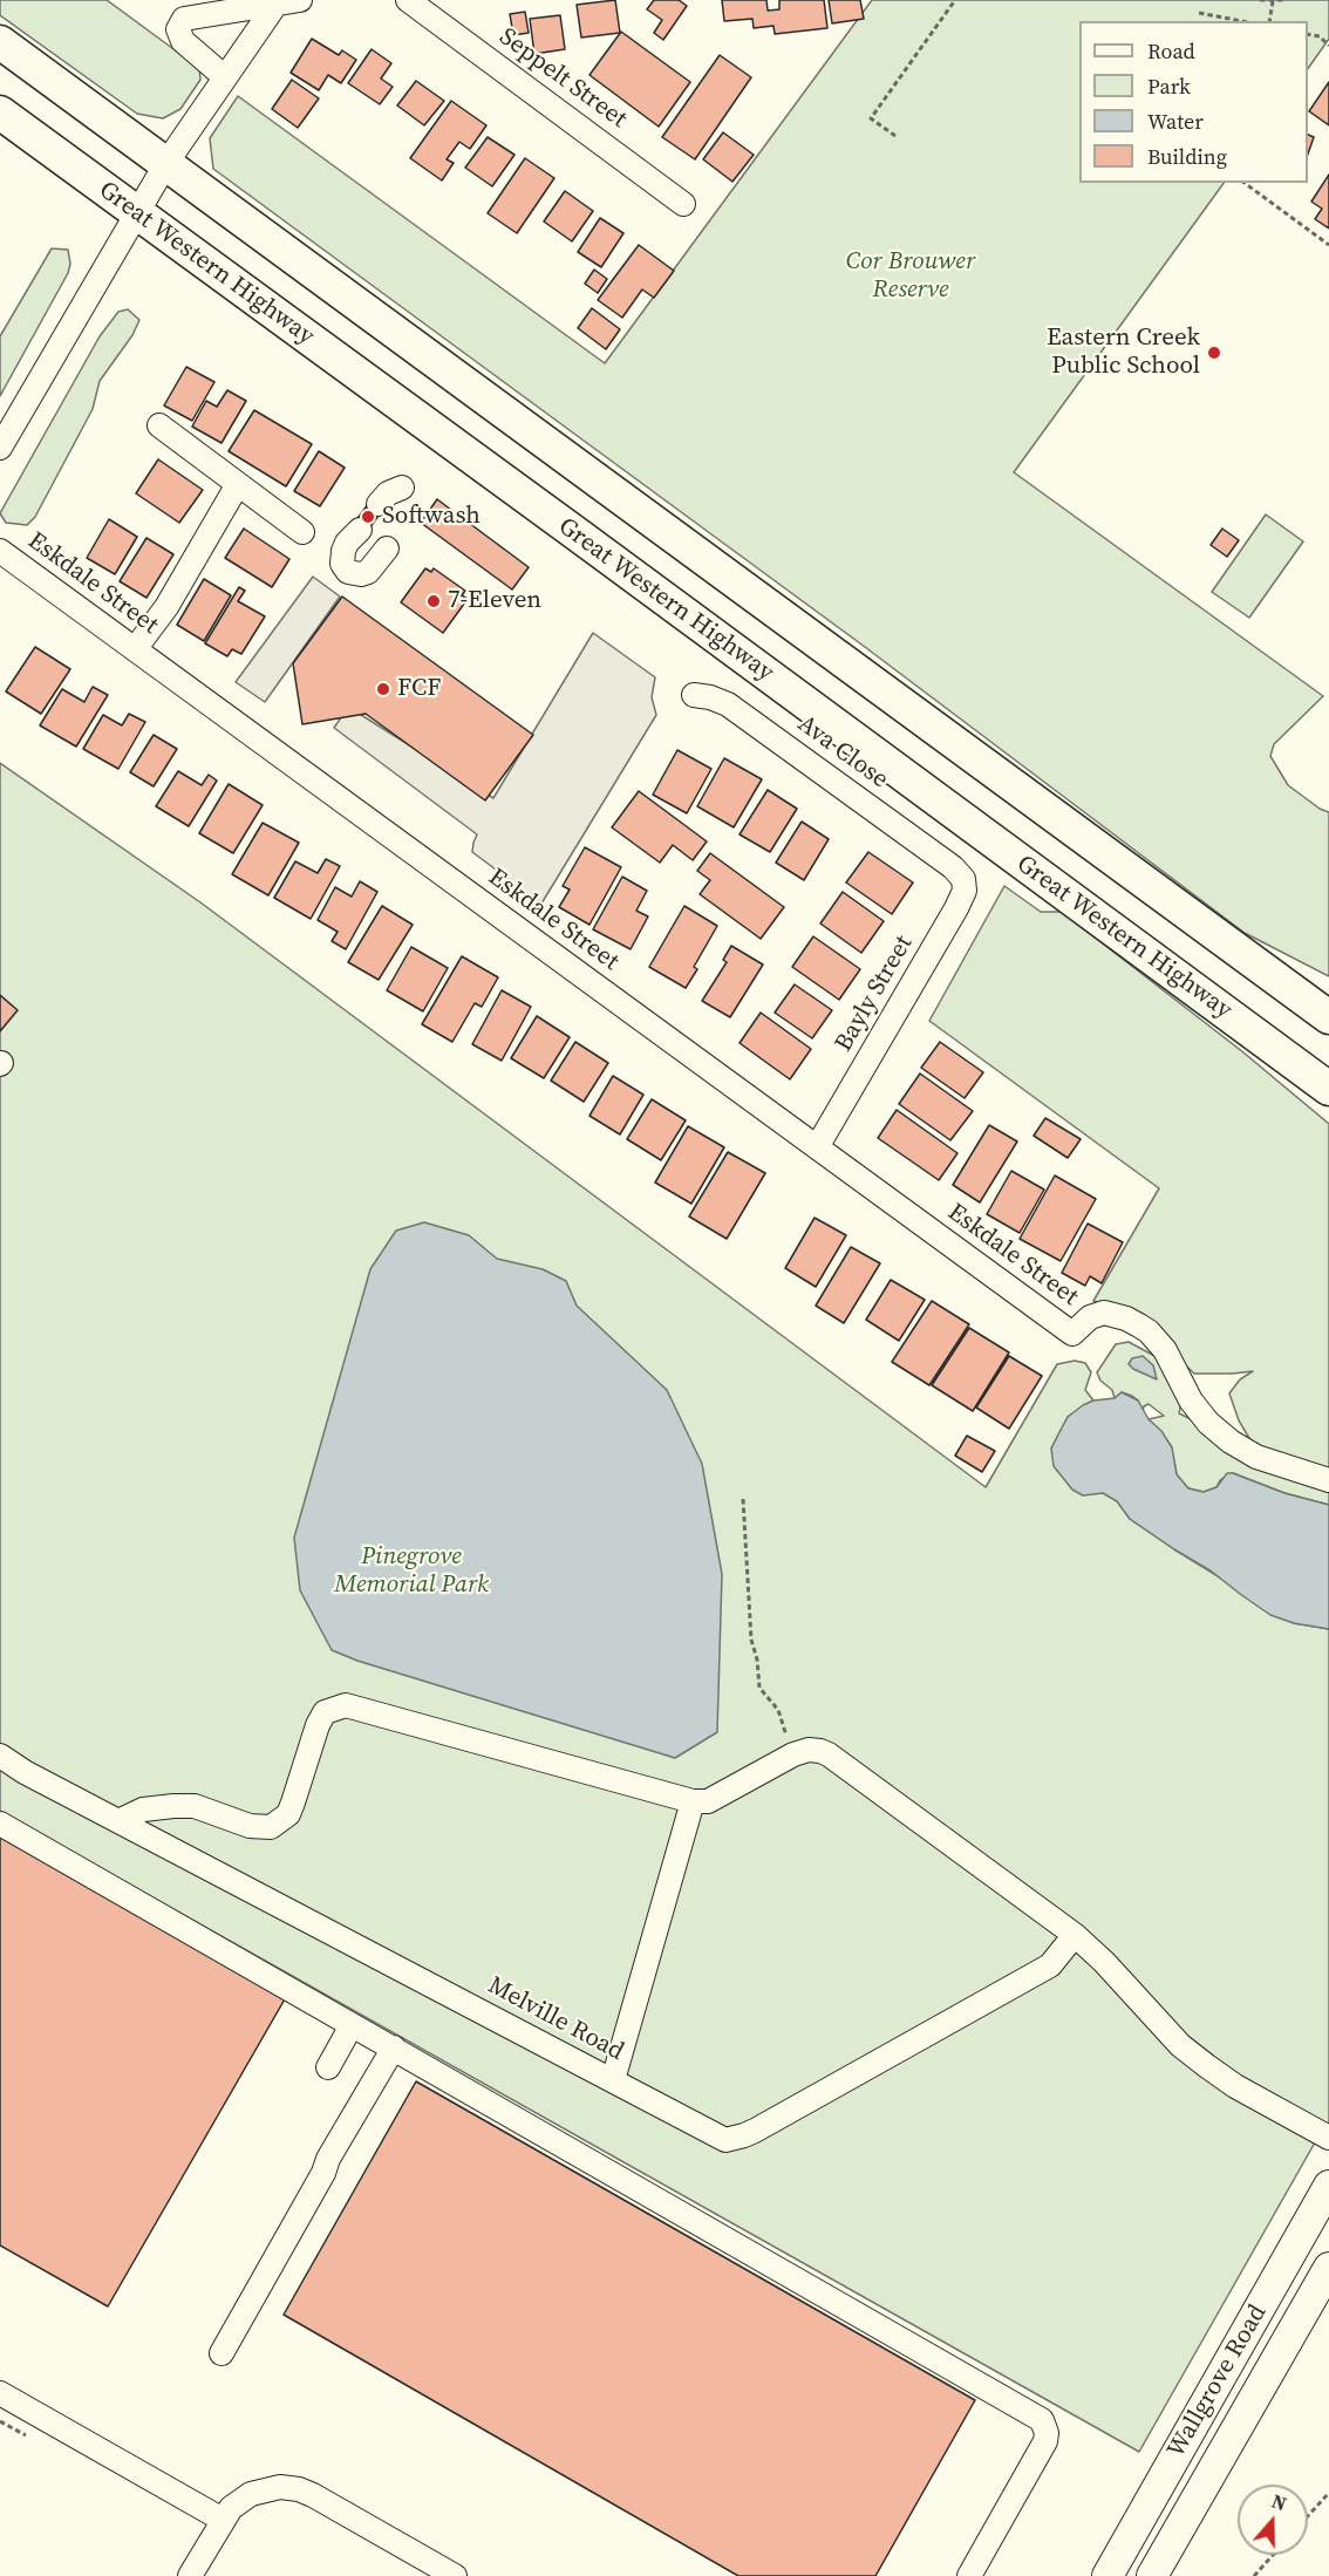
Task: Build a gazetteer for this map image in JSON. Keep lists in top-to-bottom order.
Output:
{
  "streets": {
    "highway": ["Great Western Highway"],
    "main road": ["Wallgrove Road"],
    "street": [
      "Seppelt Street",
      "Eskdale Street",
      "Ava Close",
      "Bayly Street",
      "Melville Road"
    ]
  },
  "crossings": [
    ["Eskdale Street", "Bayly Street"],
    ["Ava Close", "Bayly Street"]
  ],
  "parks": ["Cor Brouwer Reserve", "Pinegrove Memorial Park"],
  "places": [
    "Eastern Creek Public School",
    "Softwash",
    "7-Eleven",
    "FCF"
  ],
  "legend": [
    "Road",
    "Park",
    "Water",
    "Building"
  ],
  "north": "top"
}
